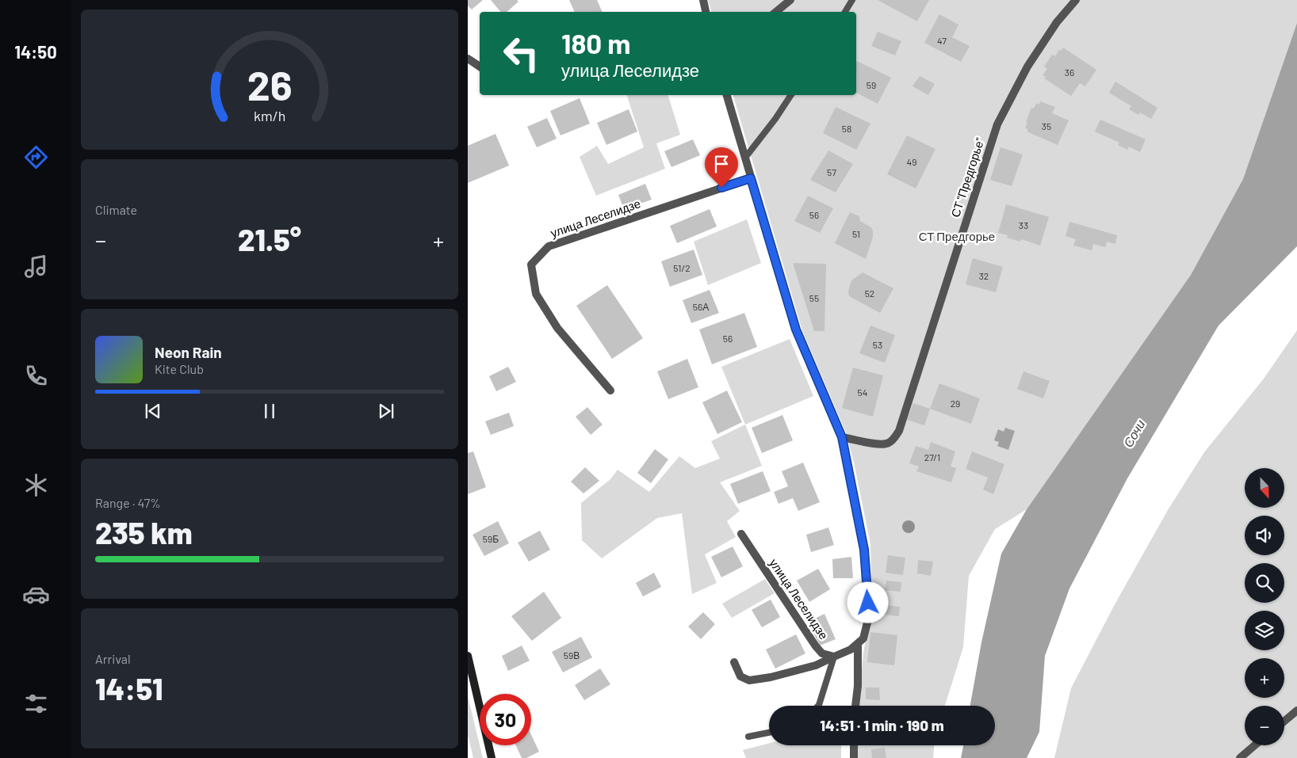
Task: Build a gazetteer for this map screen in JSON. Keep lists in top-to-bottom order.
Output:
{
  "streets": {
    "street": ["СТ \"Предгорье\"", "улица Леселидзе"]
  },
  "water": ["Сочи"],
  "parks": ["СТ Предгорье"],
  "house_numbers": [
    "47",
    "36",
    "59",
    "35",
    "58",
    "49",
    "57",
    "56",
    "33",
    "51",
    "51/2",
    "32",
    "52",
    "55",
    "56А",
    "56",
    "53",
    "54",
    "29",
    "27/1",
    "59Б",
    "59В"
  ],
  "north": "bottom",
  "page": {
    "tabs": "14:50",
    "turn": ["180 m", "улица Леселидзе"],
    "tile": [
      "Climate",
      ["Range · 47%", "235 km"],
      ["Arrival", "14:51"]
    ],
    "heat": ["−", "21.5°", "+"],
    "song": ["Neon Rain", "Kite Club"],
    "map_buttons": ["+", "−"],
    "limit": "30",
    "trip": "14:51 · 1 min · 190 m",
    "gauge": ["26", "km/h"]
  }
}
